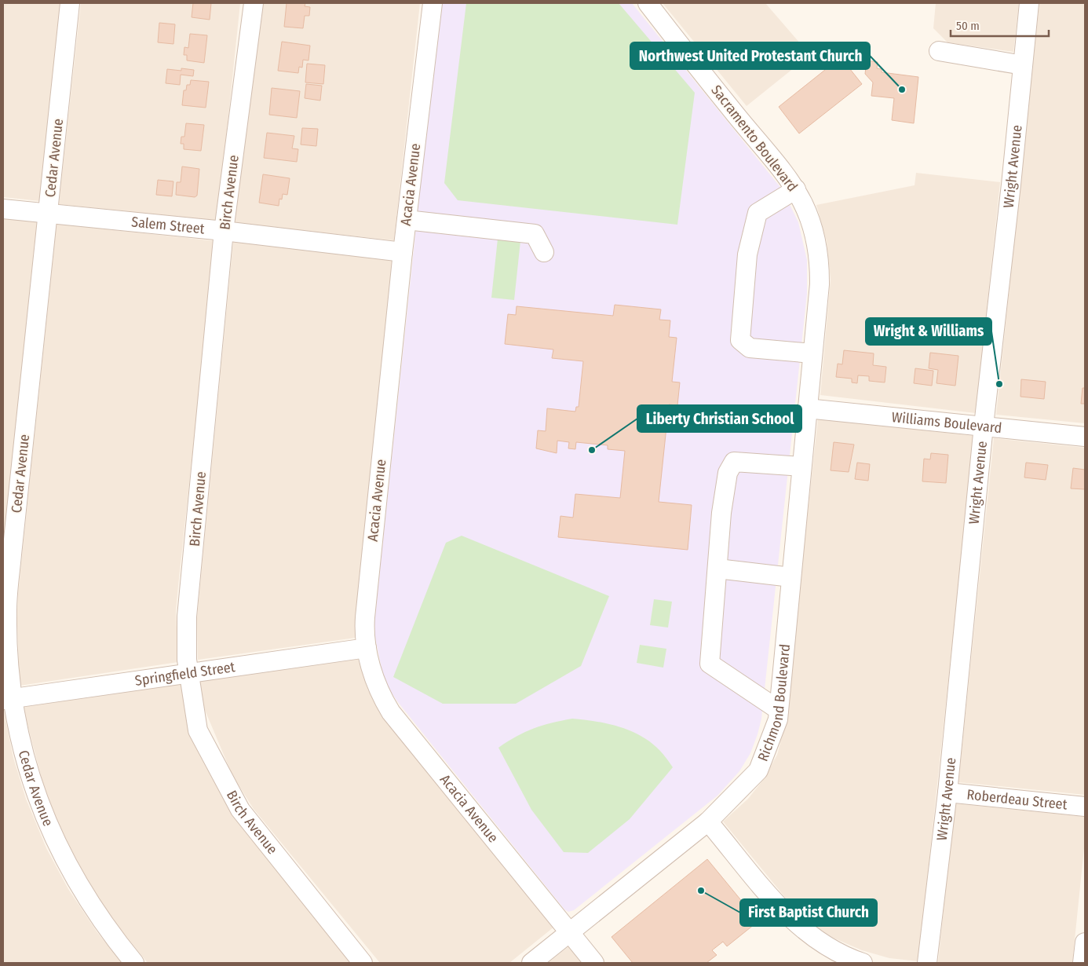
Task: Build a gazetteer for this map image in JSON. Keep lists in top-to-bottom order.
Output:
{
  "streets": {
    "street": [
      "Sacramento Boulevard",
      "Cedar Avenue",
      "Wright Avenue",
      "Acacia Avenue",
      "Birch Avenue",
      "Salem Street",
      "Williams Boulevard",
      "Springfield Street",
      "Richmond Boulevard",
      "Roberdeau Street"
    ]
  },
  "crossings": [
    ["Sacramento Boulevard", "Williams Boulevard"],
    ["Sacramento Boulevard", "Richmond Boulevard"],
    ["Cedar Avenue", "Salem Street"],
    ["Cedar Avenue", "Springfield Street"],
    ["Wright Avenue", "Williams Boulevard"],
    ["Wright Avenue", "Roberdeau Street"],
    ["Acacia Avenue", "Salem Street"],
    ["Acacia Avenue", "Springfield Street"],
    ["Acacia Avenue", "Richmond Boulevard"],
    ["Birch Avenue", "Salem Street"],
    ["Birch Avenue", "Springfield Street"],
    ["Williams Boulevard", "Richmond Boulevard"]
  ],
  "places": [
    "Northwest United Protestant Church",
    "Wright & Williams",
    "Liberty Christian School",
    "First Baptist Church"
  ],
  "scale_bar": "50 m"
}
